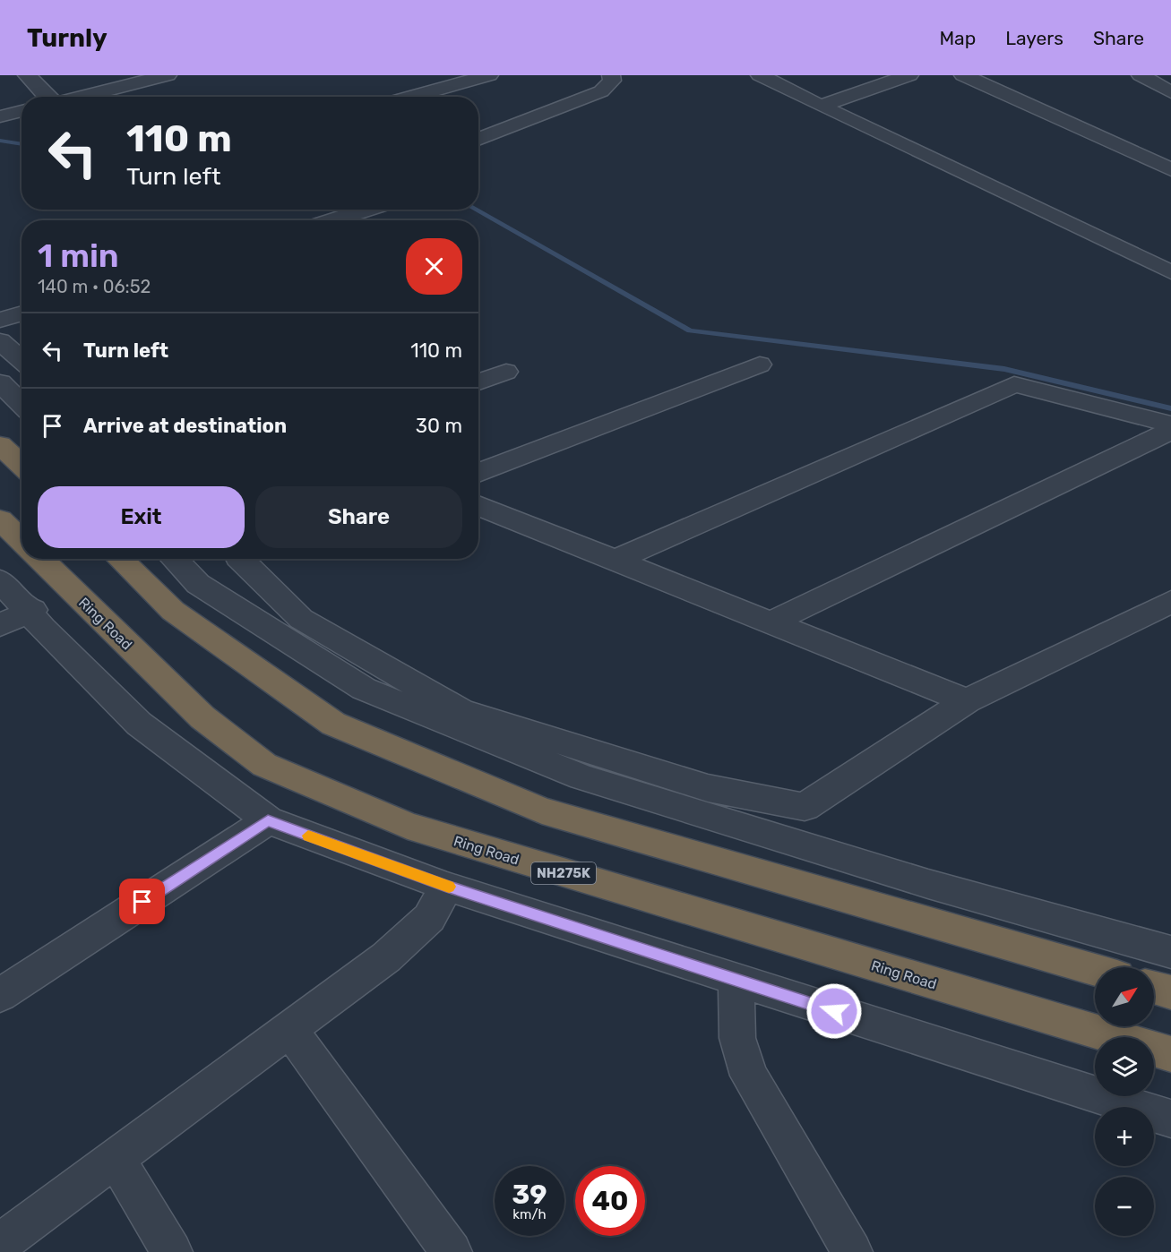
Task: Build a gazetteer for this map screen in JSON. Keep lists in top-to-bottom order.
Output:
{
  "streets": {
    "highway": ["Ring Road", "NH275K"]
  },
  "north": "top right",
  "page": {
    "header": "Turnly",
    "nav": ["Map", "Layers", "Share"],
    "turn": ["110 m", "Turn left"],
    "heading": ["1 min", "140 m · 06:52"],
    "list": [
      {
        "name": "Turn left",
        "value": "110 m"
      },
      {
        "name": "Arrive at destination",
        "value": "30 m"
      }
    ],
    "buttons": ["Exit", "Share"],
    "map_buttons": ["+", "−"],
    "speed": "39 km/h",
    "limit": "40"
  }
}
